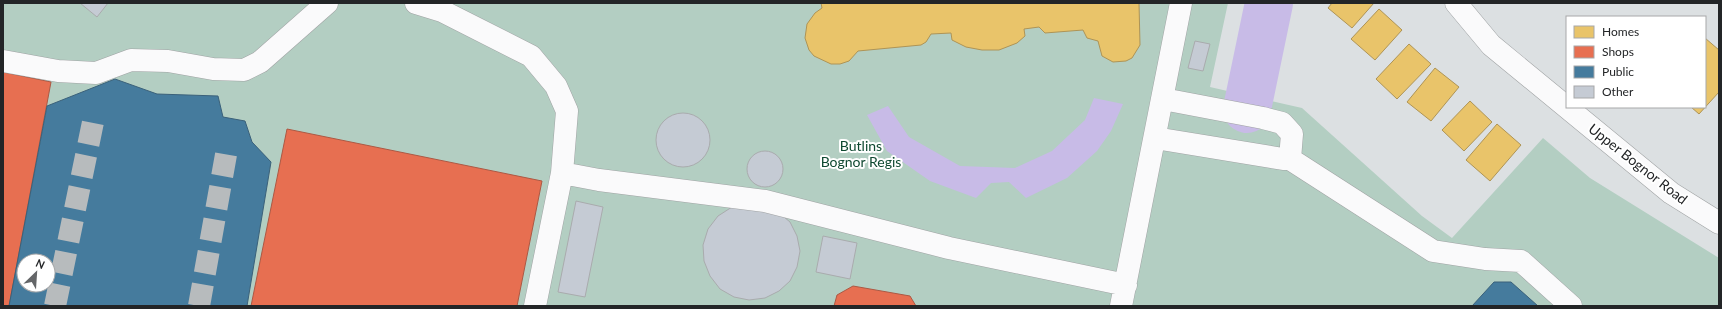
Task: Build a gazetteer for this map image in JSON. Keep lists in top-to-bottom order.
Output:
{
  "streets": {
    "street": ["Upper Bognor Road"]
  },
  "parks": ["Butlins Bognor Regis"],
  "legend": [
    "Homes",
    "Shops",
    "Public",
    "Other"
  ],
  "north": "top right"
}
